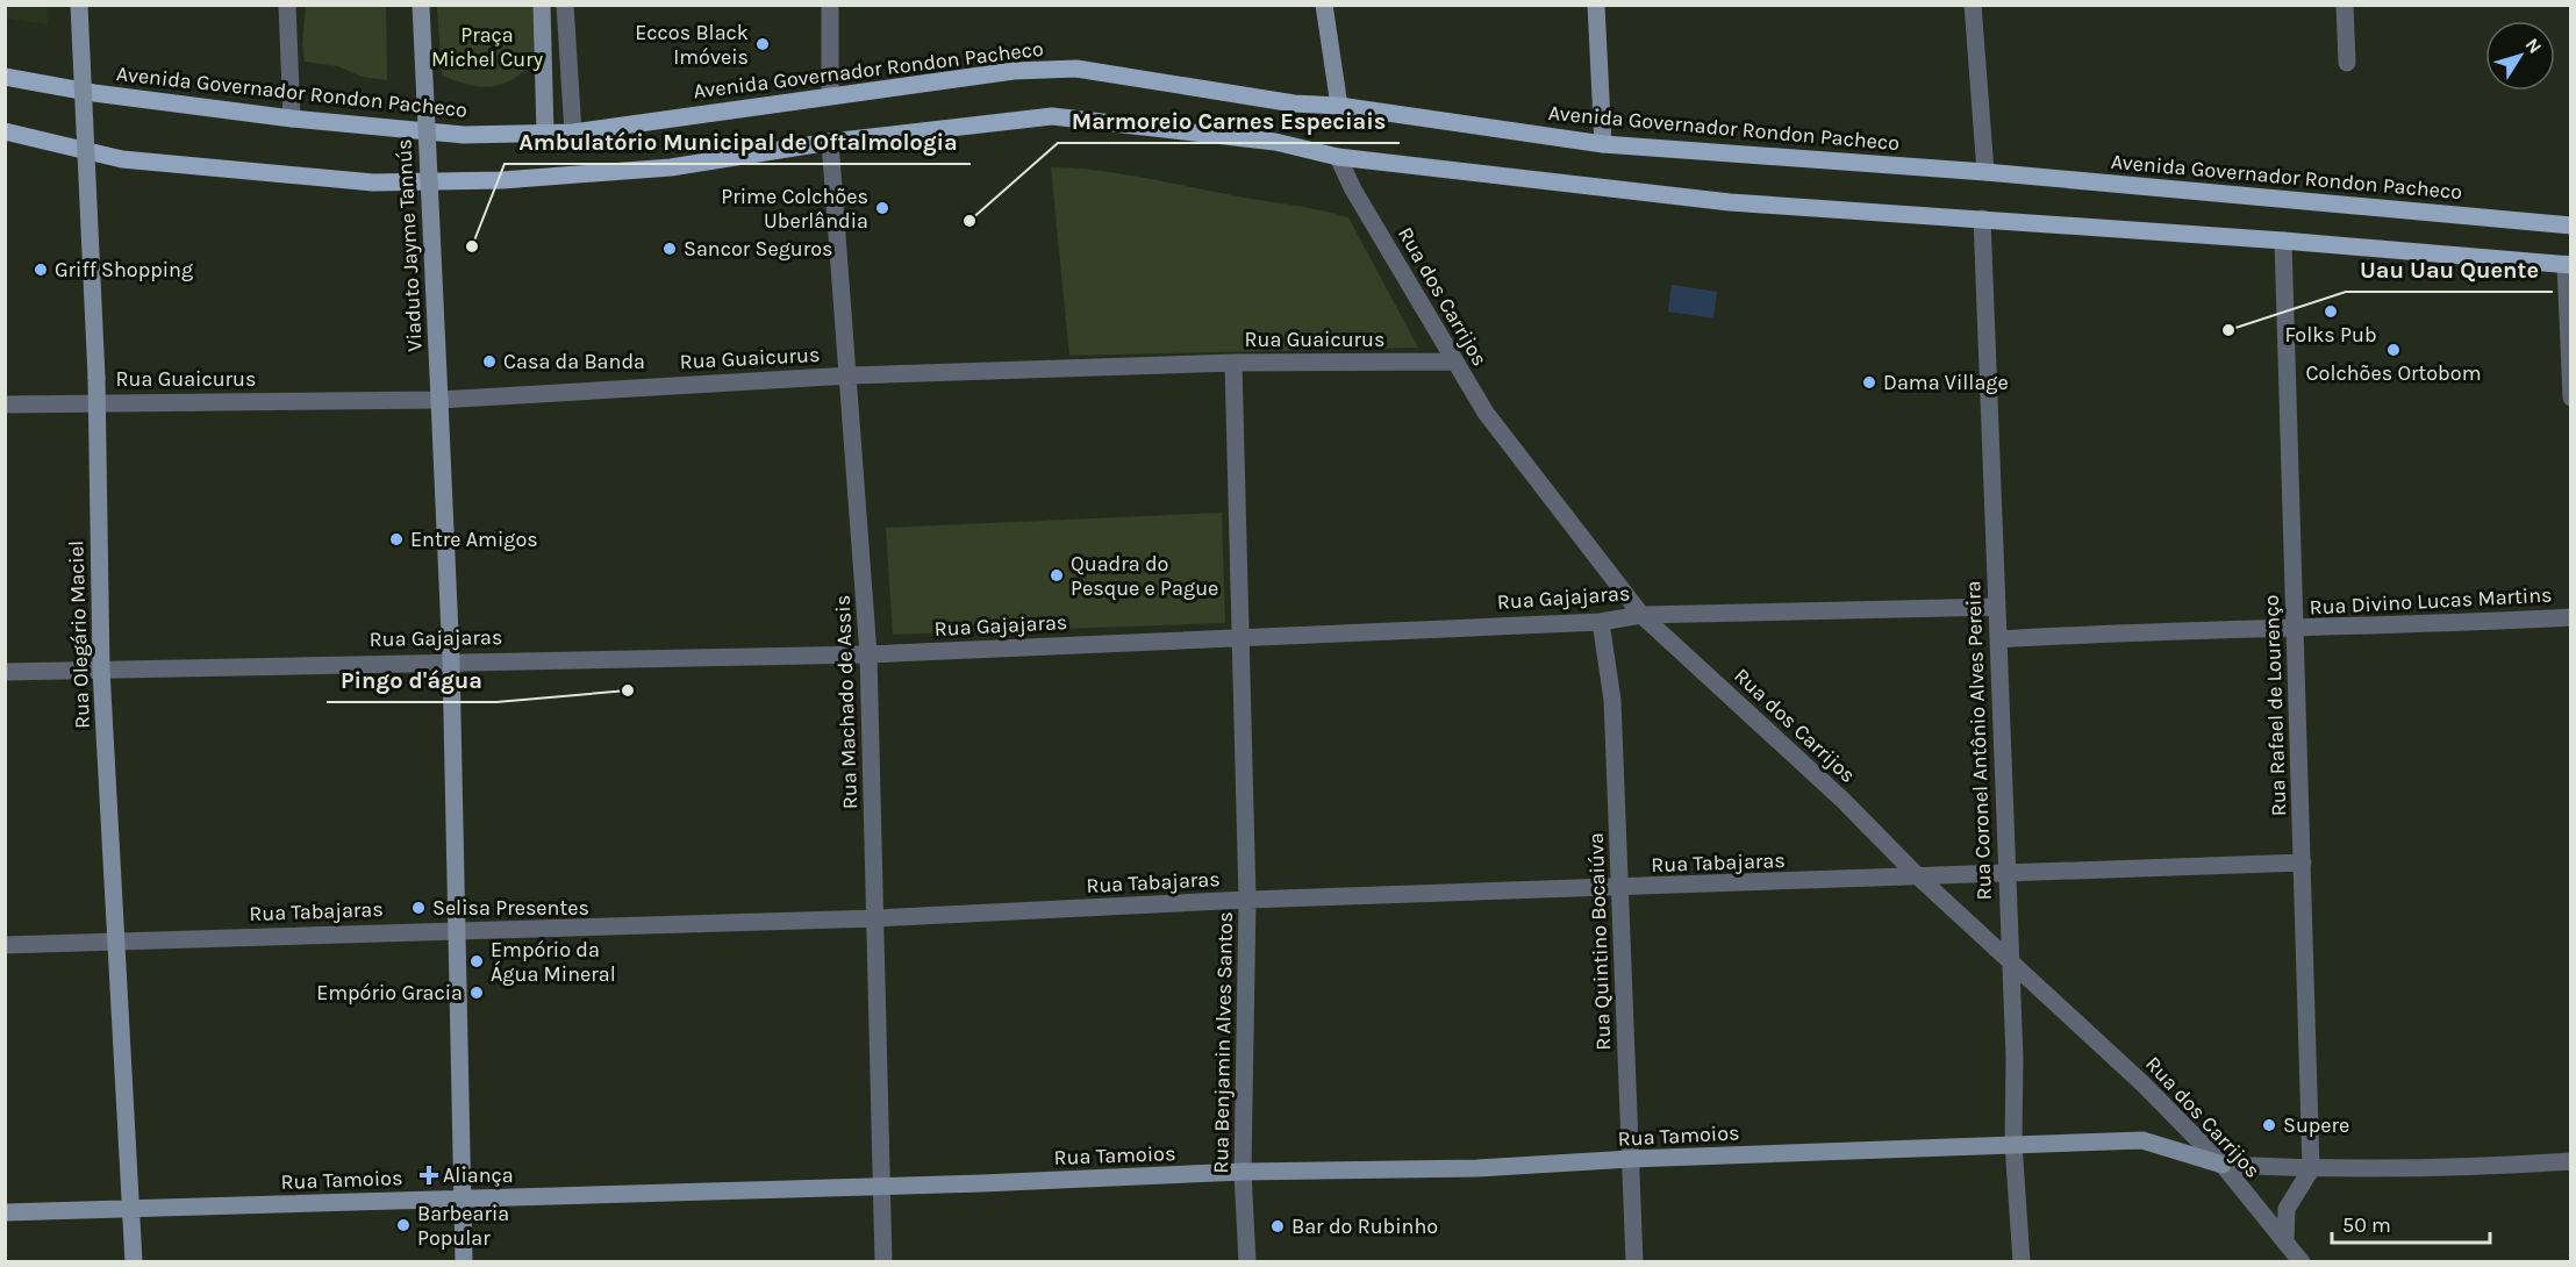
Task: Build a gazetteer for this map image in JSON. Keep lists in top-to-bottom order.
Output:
{
  "streets": {
    "main road": ["Avenida Governador Rondon Pacheco"],
    "street": [
      "Viaduto Jayme Tannús",
      "Rua dos Carrijos",
      "Rua Guaicurus",
      "Rua Gajajaras",
      "Rua Divino Lucas Martins",
      "Rua Olegário Maciel",
      "Rua Machado de Assis",
      "Rua Rafael de Lourenço",
      "Rua Coronel Antônio Alves Pereira",
      "Rua Tabajaras",
      "Rua Quintino Bocaiúva",
      "Rua Benjamin Alves Santos",
      "Rua Tamoios"
    ]
  },
  "crossings": [
    ["Viaduto Jayme Tannús", "Rua Guaicurus"],
    ["Viaduto Jayme Tannús", "Rua Gajajaras"],
    ["Viaduto Jayme Tannús", "Rua Tabajaras"],
    ["Viaduto Jayme Tannús", "Rua Tamoios"],
    ["Rua dos Carrijos", "Rua Guaicurus"],
    ["Rua dos Carrijos", "Rua Gajajaras"],
    ["Rua dos Carrijos", "Rua Coronel Antônio Alves Pereira"],
    ["Rua dos Carrijos", "Rua Tabajaras"],
    ["Rua dos Carrijos", "Rua Tamoios"],
    ["Rua Guaicurus", "Rua Olegário Maciel"],
    ["Rua Guaicurus", "Rua Machado de Assis"],
    ["Rua Guaicurus", "Rua Benjamin Alves Santos"],
    ["Rua Gajajaras", "Rua Olegário Maciel"],
    ["Rua Gajajaras", "Rua Machado de Assis"],
    ["Rua Gajajaras", "Rua Coronel Antônio Alves Pereira"],
    ["Rua Gajajaras", "Rua Quintino Bocaiúva"],
    ["Rua Gajajaras", "Rua Benjamin Alves Santos"],
    ["Rua Divino Lucas Martins", "Rua Rafael de Lourenço"],
    ["Rua Divino Lucas Martins", "Rua Coronel Antônio Alves Pereira"],
    ["Rua Olegário Maciel", "Rua Tabajaras"],
    ["Rua Olegário Maciel", "Rua Tamoios"],
    ["Rua Machado de Assis", "Rua Tabajaras"],
    ["Rua Machado de Assis", "Rua Tamoios"],
    ["Rua Rafael de Lourenço", "Rua Tabajaras"],
    ["Rua Coronel Antônio Alves Pereira", "Rua Tabajaras"],
    ["Rua Coronel Antônio Alves Pereira", "Rua Tamoios"],
    ["Rua Tabajaras", "Rua Quintino Bocaiúva"],
    ["Rua Tabajaras", "Rua Benjamin Alves Santos"],
    ["Rua Quintino Bocaiúva", "Rua Tamoios"],
    ["Rua Benjamin Alves Santos", "Rua Tamoios"]
  ],
  "parks": ["Praça Michel Cury"],
  "places": {
    "other": [
      "Eccos Black Imóveis",
      "Prime Colchões Uberlândia",
      "Marmoreio Carnes Especiais",
      "Ambulatório Municipal de Oftalmologia",
      "Sancor Seguros",
      "Griff Shopping",
      "Folks Pub",
      "Uau Uau Quente",
      "Colchões Ortobom",
      "Casa da Banda",
      "Dama Village",
      "Entre Amigos",
      "Quadra do Pesque e Pague",
      "Pingo d'água",
      "Selisa Presentes",
      "Empório da Água Mineral",
      "Empório Gracia",
      "Supere",
      "Barbearia Popular",
      "Bar do Rubinho"
    ],
    "health": ["Aliança"]
  },
  "scale_bar": "50 m",
  "north": "top right"
}
